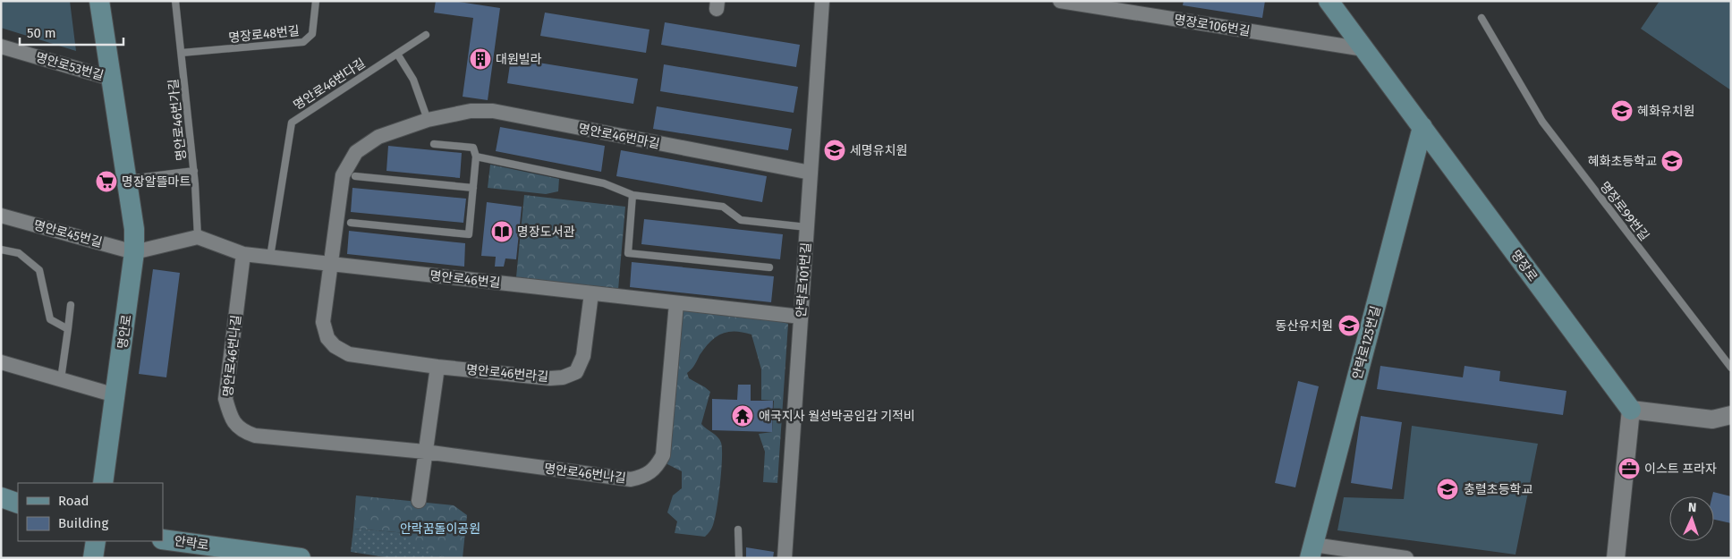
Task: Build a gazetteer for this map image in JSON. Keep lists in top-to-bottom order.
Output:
{
  "streets": {
    "main road": [
      "명장로",
      "명안로",
      "안락로125번길",
      "안락로"
    ],
    "street": [
      "명장로106번길",
      "명안로53번길",
      "명안로46번마길",
      "명안로45번길",
      "명안로46번길",
      "안락로101번길",
      "명안로46번나길",
      "명안로46번라길"
    ],
    "lane": [
      "명장로48번길",
      "명안로46번다길",
      "명안로46번가길",
      "명장로99번길"
    ]
  },
  "crossings": [
    ["명장로106번길", "명장로"],
    ["명장로48번길", "명안로46번가길"],
    ["명안로53번길", "명안로"],
    ["명안로46번다길", "명안로46번길"],
    ["명안로46번가길", "명안로46번길"],
    ["명안로46번마길", "명안로46번길"],
    ["명안로46번마길", "안락로101번길"],
    ["명안로46번마길", "명안로46번라길"],
    ["명안로45번길", "명안로"],
    ["명장로", "안락로125번길"],
    ["명안로46번길", "안락로101번길"],
    ["명안로46번길", "명안로46번나길"],
    ["명안로46번길", "명안로46번라길"]
  ],
  "parks": ["안락꿈돌이공원"],
  "places": {
    "building": ["대원빌라"],
    "school or university": [
      "혜화유치원",
      "세명유치원",
      "혜화초등학교",
      "동산유치원",
      "충렬초등학교"
    ],
    "supermarket": ["명장알뜰마트"],
    "library": ["명장도서관"],
    "temple": ["애국지사 월성박공임갑 기적비"],
    "office": ["이스트 프라자"]
  },
  "legend": ["Road", "Building"],
  "scale_bar": "50 m",
  "north": "top"
}
